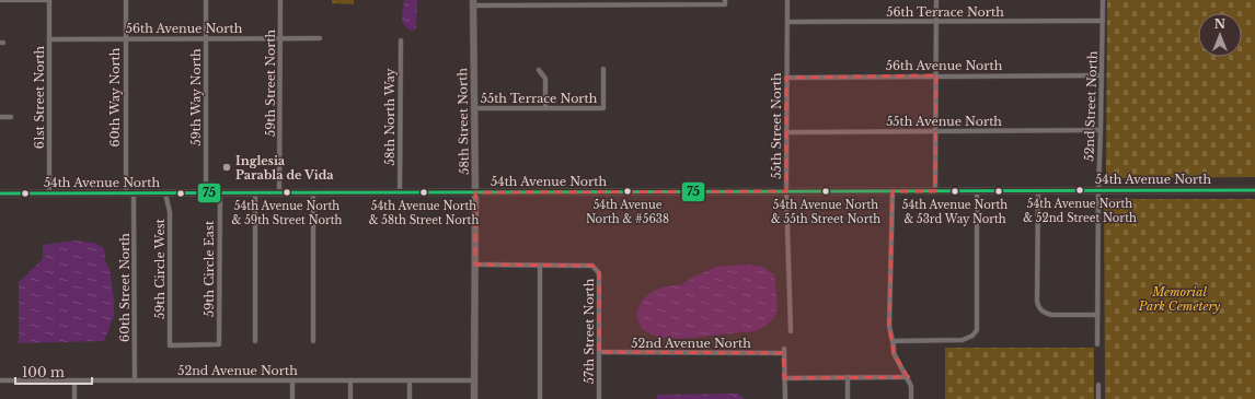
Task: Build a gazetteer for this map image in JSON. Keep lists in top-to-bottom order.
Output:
{
  "streets": {
    "main road": ["58th Street North", "54th Avenue North"],
    "street": [
      "56th Terrace North",
      "56th Avenue North",
      "59th Street North",
      "61st Street North",
      "60th Way North",
      "59th Way North",
      "55th Terrace North",
      "52nd Street North",
      "58th North Way",
      "55th Avenue North",
      "55th Street North",
      "59th Circle West",
      "59th Circle East",
      "60th Street North",
      "57th Street North",
      "52nd Avenue North"
    ]
  },
  "crossings": [
    ["56th Terrace North", "52nd Street North"],
    ["56th Terrace North", "55th Street North"],
    ["56th Avenue North", "59th Street North"],
    ["56th Avenue North", "61st Street North"],
    ["56th Avenue North", "60th Way North"],
    ["56th Avenue North", "59th Way North"],
    ["56th Avenue North", "52nd Street North"],
    ["56th Avenue North", "55th Street North"],
    ["59th Street North", "54th Avenue North"],
    ["61st Street North", "54th Avenue North"],
    ["60th Way North", "54th Avenue North"],
    ["59th Way North", "54th Avenue North"],
    ["55th Terrace North", "58th Street North"],
    ["52nd Street North", "55th Avenue North"],
    ["52nd Street North", "54th Avenue North"],
    ["58th North Way", "54th Avenue North"],
    ["58th Street North", "54th Avenue North"],
    ["58th Street North", "52nd Avenue North"],
    ["55th Avenue North", "55th Street North"],
    ["55th Street North", "54th Avenue North"],
    ["54th Avenue North", "59th Circle West"],
    ["54th Avenue North", "59th Circle East"],
    ["54th Avenue North", "60th Street North"],
    ["59th Circle West", "59th Circle East"],
    ["60th Street North", "52nd Avenue North"],
    ["57th Street North", "52nd Avenue North"]
  ],
  "parks": ["Memorial Park Cemetery"],
  "places": [
    "Inglesia Parabla de Vida",
    "54th Avenue North & 52nd Street North",
    "54th Avenue North & #5638",
    "54th Avenue North & 55th Street North",
    "54th Avenue North & 53rd Way North",
    "54th Avenue North & 59th Street North",
    "54th Avenue North & 58th Street North"
  ],
  "lines": ["transit line 75"],
  "scale_bar": "100 m",
  "north": "top"
}
